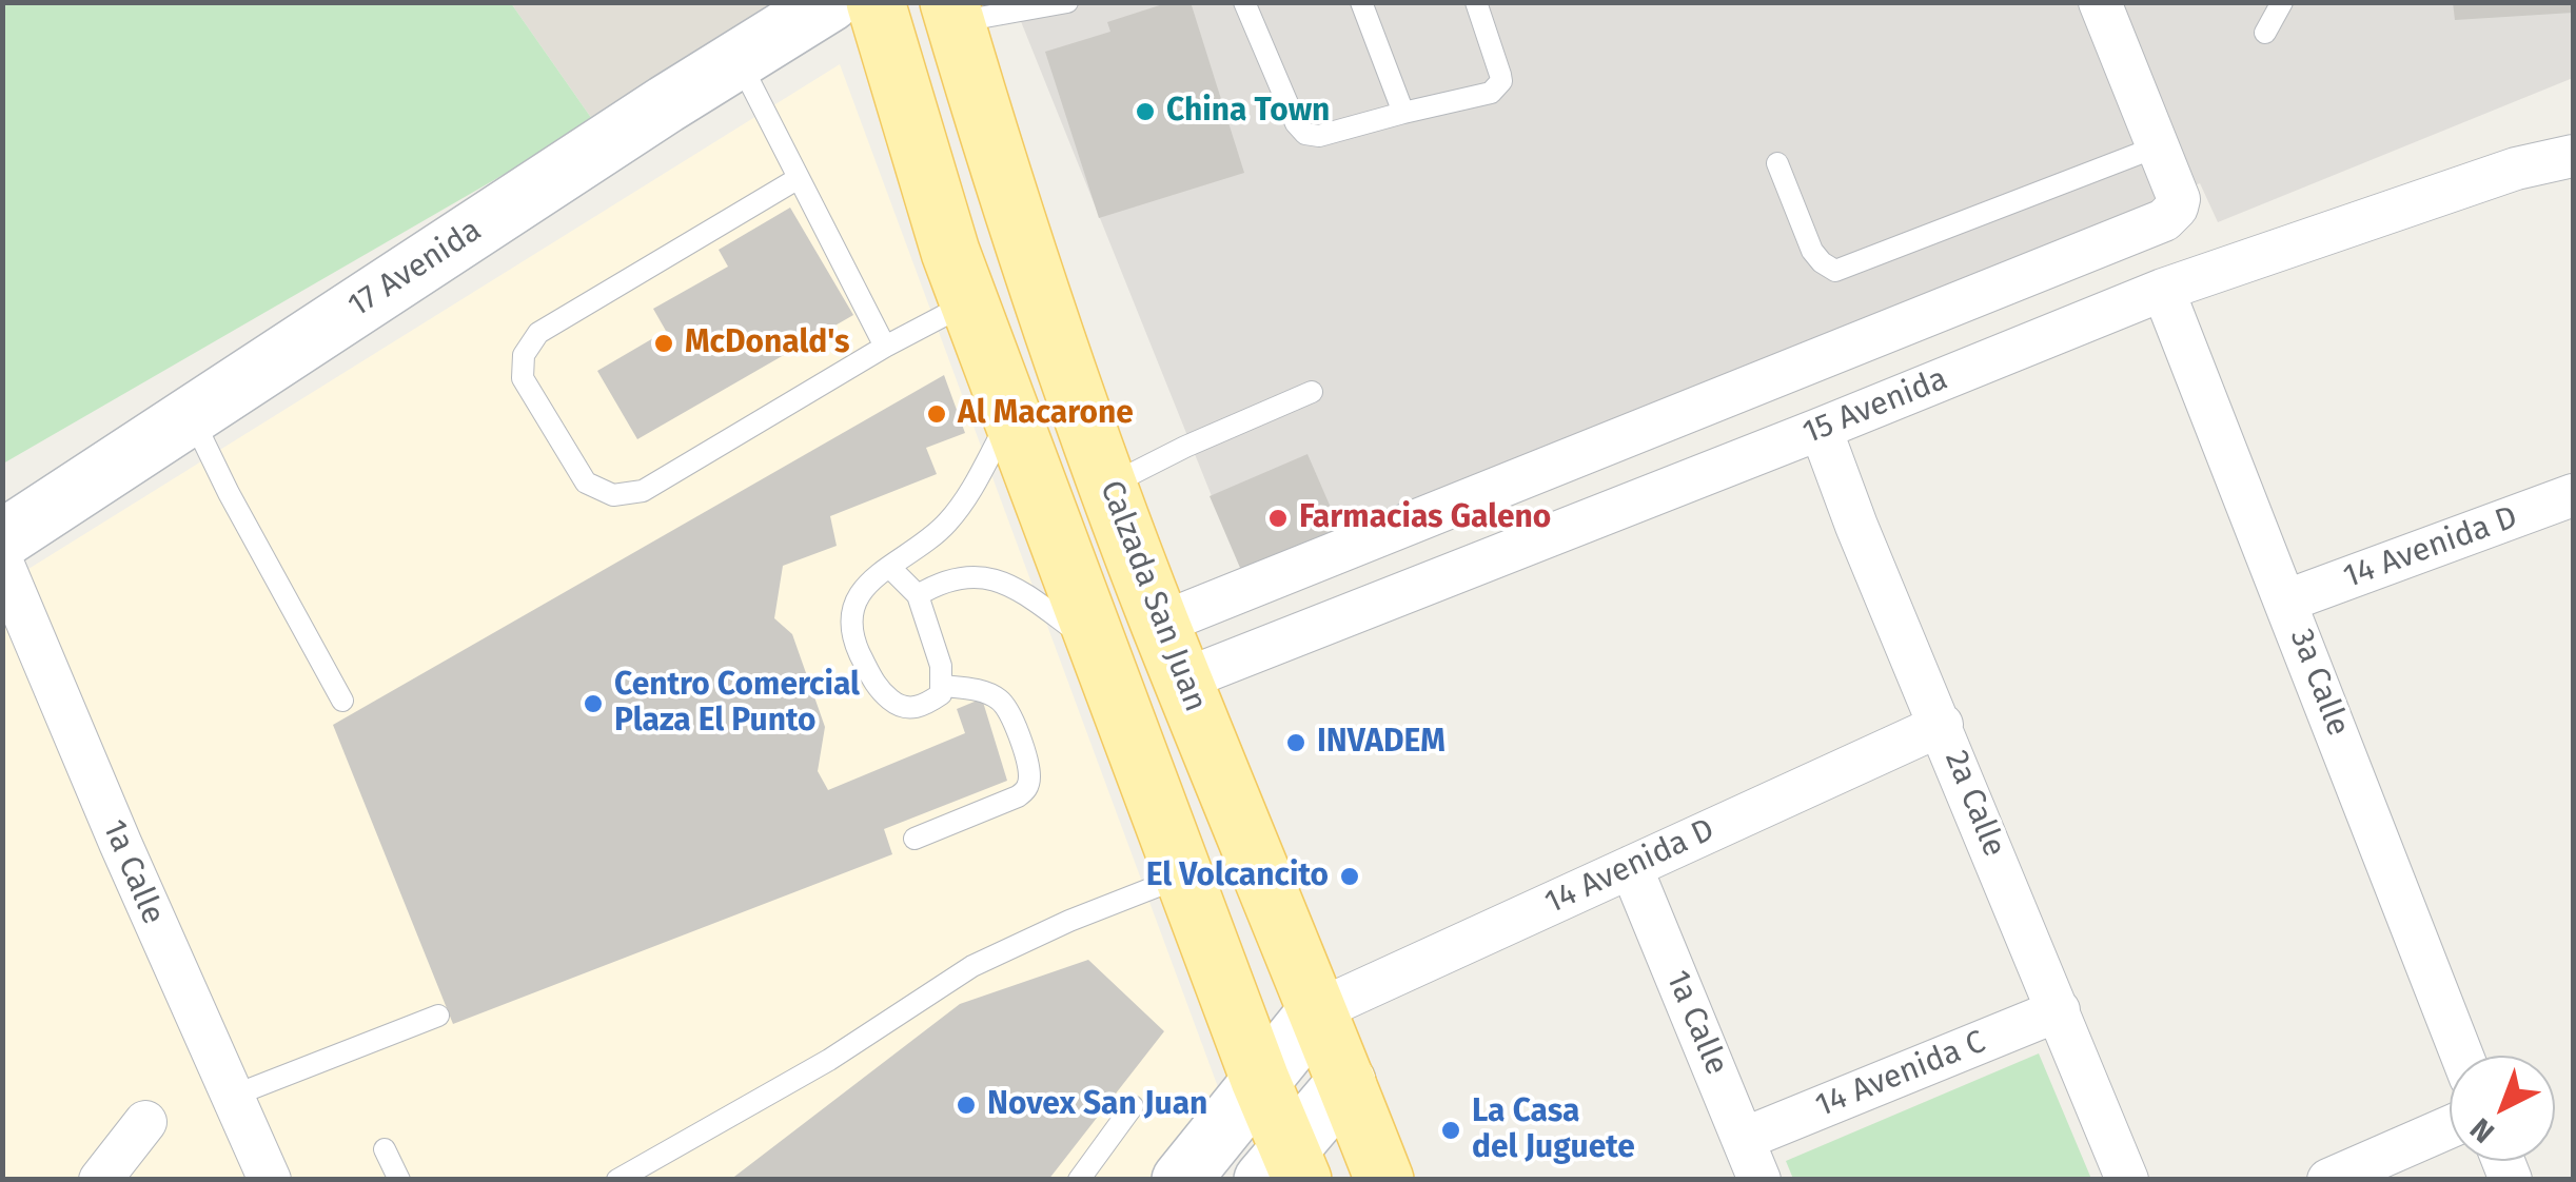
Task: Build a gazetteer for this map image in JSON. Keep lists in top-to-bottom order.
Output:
{
  "streets": {
    "main road": ["Calzada San Juan"],
    "street": [
      "17 Avenida",
      "15 Avenida",
      "14 Avenida D",
      "3a Calle",
      "2a Calle",
      "1a Calle",
      "14 Avenida C"
    ]
  },
  "crossings": [
    ["15 Avenida", "Calzada San Juan"],
    ["15 Avenida", "3a Calle"],
    ["15 Avenida", "2a Calle"],
    ["14 Avenida D", "Calzada San Juan"],
    ["14 Avenida D", "3a Calle"],
    ["14 Avenida D", "2a Calle"],
    ["14 Avenida D", "1a Calle"],
    ["2a Calle", "14 Avenida C"],
    ["1a Calle", "14 Avenida C"]
  ],
  "places": [
    "China Town",
    "McDonald's",
    "Al Macarone",
    "Farmacias Galeno",
    "Centro Comercial Plaza El Punto",
    "INVADEM",
    "El Volcancito",
    "Novex San Juan",
    "La Casa del Juguete"
  ],
  "north": "bottom left"
}
